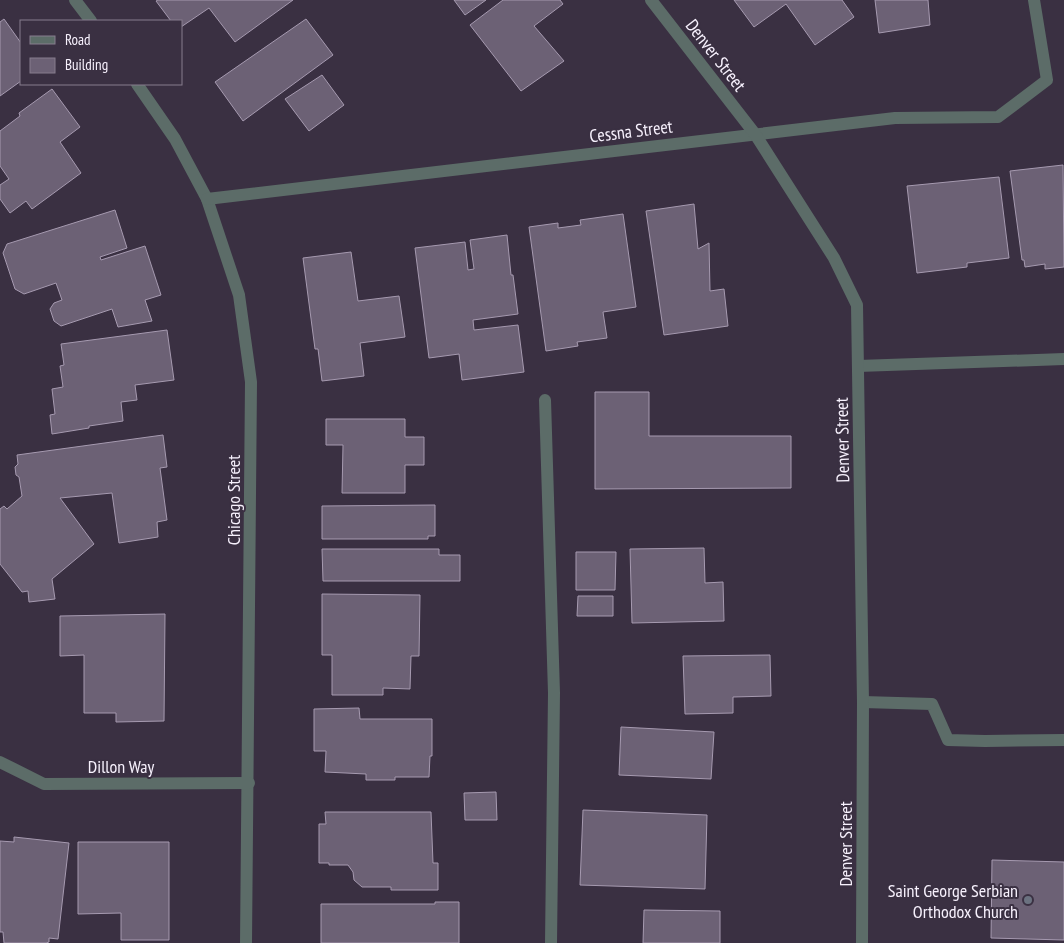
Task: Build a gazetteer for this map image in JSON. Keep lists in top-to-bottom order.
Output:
{
  "streets": {
    "street": [
      "Denver Street",
      "Cessna Street",
      "Chicago Street",
      "Dillon Way"
    ]
  },
  "crossings": [
    ["Denver Street", "Cessna Street"],
    ["Cessna Street", "Chicago Street"],
    ["Chicago Street", "Dillon Way"]
  ],
  "places": ["Saint George Serbian Orthodox Church"],
  "legend": ["Road", "Building"]
}
